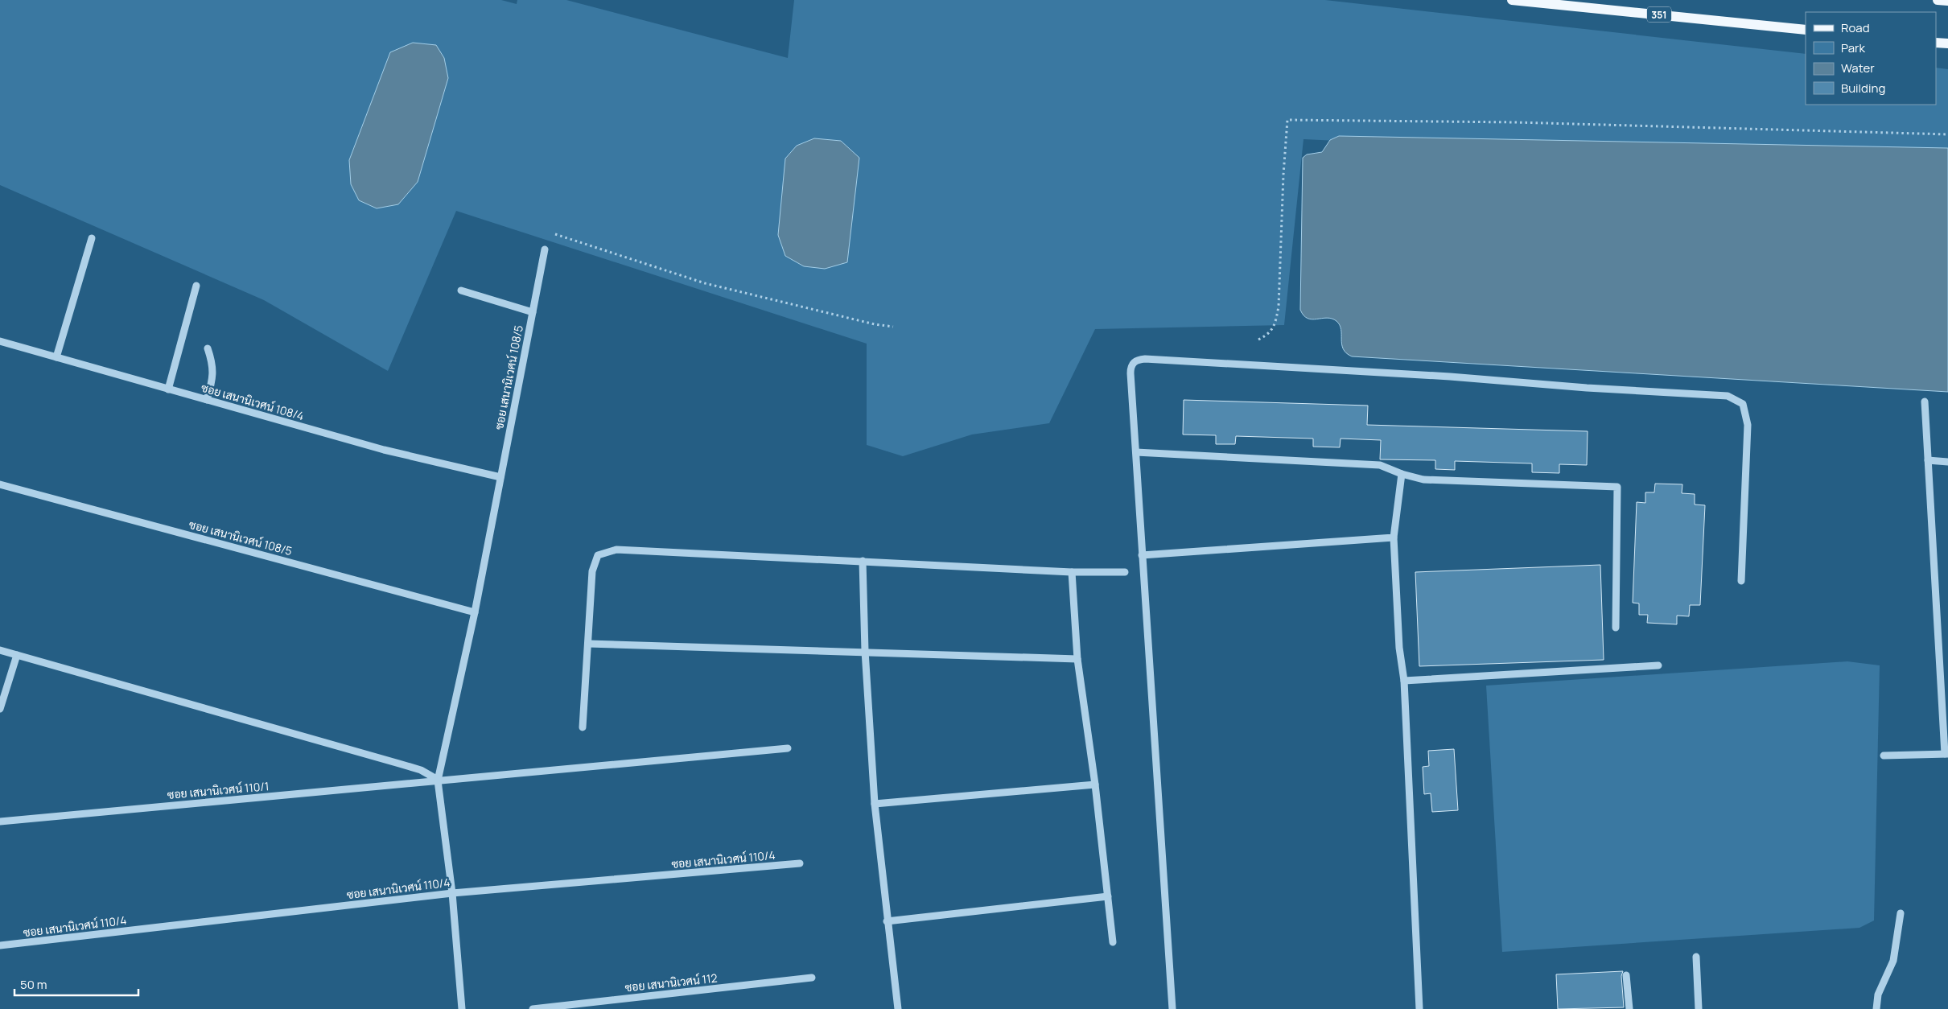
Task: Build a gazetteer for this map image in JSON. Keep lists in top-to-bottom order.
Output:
{
  "streets": {
    "main road": ["351"],
    "street": [
      "ซอย เสนานิเวศน์ 108/5",
      "ซอย เสนานิเวศน์ 108/4",
      "ซอย เสนานิเวศน์ 110/1",
      "ซอย เสนานิเวศน์ 110/4",
      "ซอย เสนานิเวศน์ 112"
    ]
  },
  "crossings": [
    ["ซอย เสนานิเวศน์ 108/5", "ซอย เสนานิเวศน์ 108/4"],
    ["ซอย เสนานิเวศน์ 108/5", "ซอย เสนานิเวศน์ 110/1"],
    ["ซอย เสนานิเวศน์ 108/5", "ซอย เสนานิเวศน์ 110/4"]
  ],
  "legend": [
    "Road",
    "Park",
    "Water",
    "Building"
  ],
  "scale_bar": "50 m"
}
